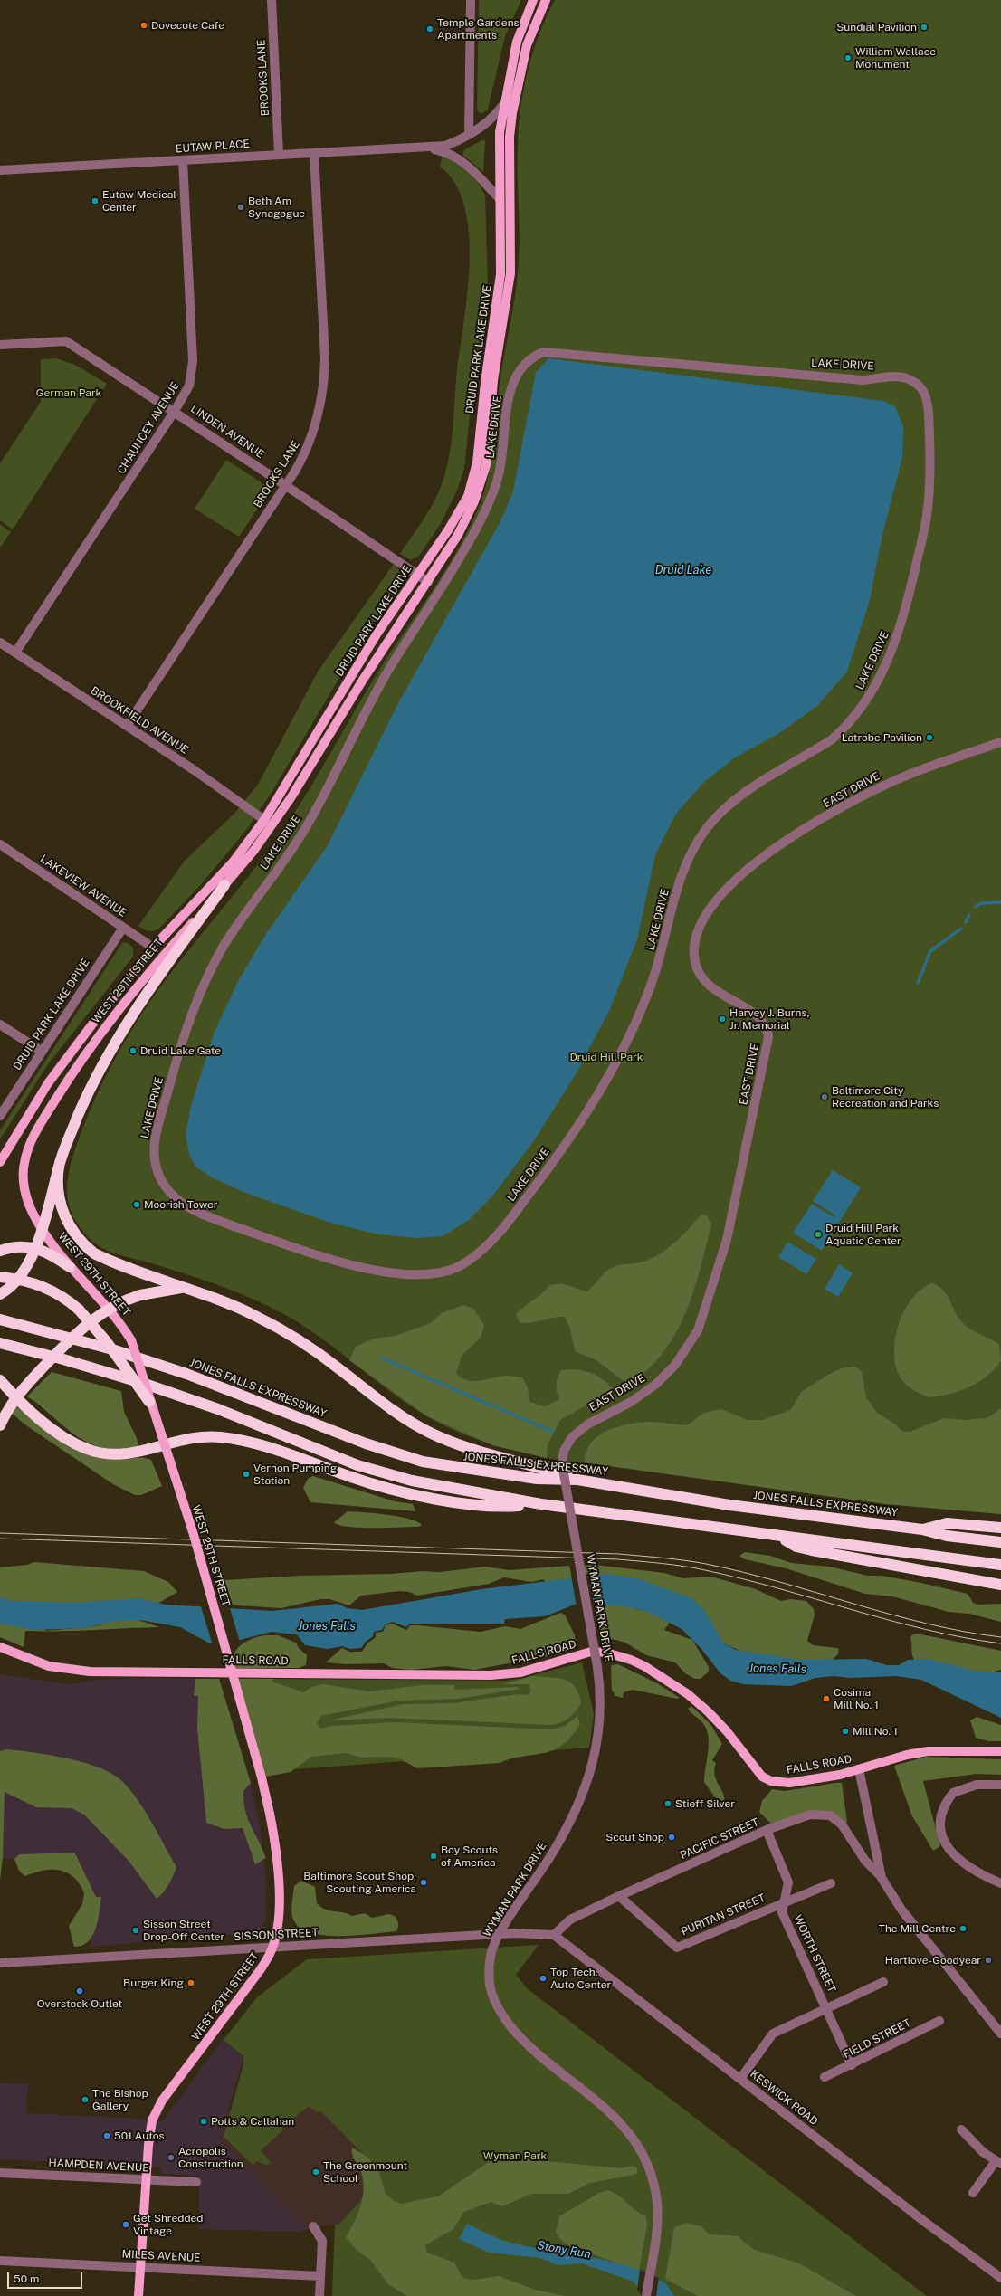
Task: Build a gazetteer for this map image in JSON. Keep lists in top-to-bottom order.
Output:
{
  "streets": {
    "highway": ["JONES FALLS EXPRESSWAY"],
    "main road": ["DRUID PARK LAKE DRIVE", "WEST 29TH STREET", "FALLS ROAD"],
    "street": [
      "BROOKS LANE",
      "EUTAW PLACE",
      "LAKE DRIVE",
      "CHAUNCEY AVENUE",
      "LINDEN AVENUE",
      "BROOKFIELD AVENUE",
      "EAST DRIVE",
      "LAKEVIEW AVENUE",
      "WYMAN PARK DRIVE",
      "PACIFIC STREET",
      "PURITAN STREET",
      "SISSON STREET",
      "WORTH STREET",
      "FIELD STREET",
      "KESWICK ROAD",
      "HAMPDEN AVENUE",
      "MILES AVENUE"
    ]
  },
  "crossings": [
    ["BROOKS LANE", "EUTAW PLACE"],
    ["BROOKS LANE", "LINDEN AVENUE"],
    ["BROOKS LANE", "BROOKFIELD AVENUE"],
    ["EUTAW PLACE", "DRUID PARK LAKE DRIVE"],
    ["EUTAW PLACE", "CHAUNCEY AVENUE"],
    ["DRUID PARK LAKE DRIVE", "LINDEN AVENUE"],
    ["DRUID PARK LAKE DRIVE", "BROOKFIELD AVENUE"],
    ["DRUID PARK LAKE DRIVE", "LAKEVIEW AVENUE"],
    ["DRUID PARK LAKE DRIVE", "WEST 29TH STREET"],
    ["CHAUNCEY AVENUE", "LINDEN AVENUE"],
    ["CHAUNCEY AVENUE", "BROOKFIELD AVENUE"],
    ["EAST DRIVE", "WYMAN PARK DRIVE"],
    ["WEST 29TH STREET", "SISSON STREET"],
    ["WEST 29TH STREET", "HAMPDEN AVENUE"],
    ["WEST 29TH STREET", "MILES AVENUE"],
    ["WYMAN PARK DRIVE", "SISSON STREET"],
    ["PACIFIC STREET", "PURITAN STREET"],
    ["PACIFIC STREET", "SISSON STREET"],
    ["PACIFIC STREET", "WORTH STREET"],
    ["PACIFIC STREET", "KESWICK ROAD"],
    ["PURITAN STREET", "WORTH STREET"],
    ["SISSON STREET", "KESWICK ROAD"],
    ["WORTH STREET", "FIELD STREET"]
  ],
  "water": ["Druid Lake", "Jones Falls", "Stony Run"],
  "parks": ["German Park", "Druid Hill Park", "Wyman Park"],
  "places": [
    "Dovecote Cafe",
    "Sundial Pavilion",
    "Temple Gardens Apartments",
    "William Wallace Monument",
    "Eutaw Medical Center",
    "Beth Am Synagogue",
    "Latrobe Pavilion",
    "Harvey J. Burns, Jr. Memorial",
    "Druid Lake Gate",
    "Baltimore City Recreation and Parks",
    "Moorish Tower",
    "Druid Hill Park Aquatic Center",
    "Vernon Pumping Station",
    "Cosima Mill No. 1",
    "Mill No. 1",
    "Stieff Silver",
    "Scout Shop",
    "Boy Scouts of America",
    "Baltimore Scout Shop, Scouting America",
    "The Mill Centre",
    "Sisson Street Drop-Off Center",
    "Hartlove-Goodyear",
    "Top Tech. Auto Center",
    "Burger King",
    "Overstock Outlet",
    "The Bishop Gallery",
    "Potts & Callahan",
    "501 Autos",
    "Acropolis Construction",
    "The Greenmount School",
    "Get Shredded Vintage"
  ],
  "scale_bar": "50 m"
}
